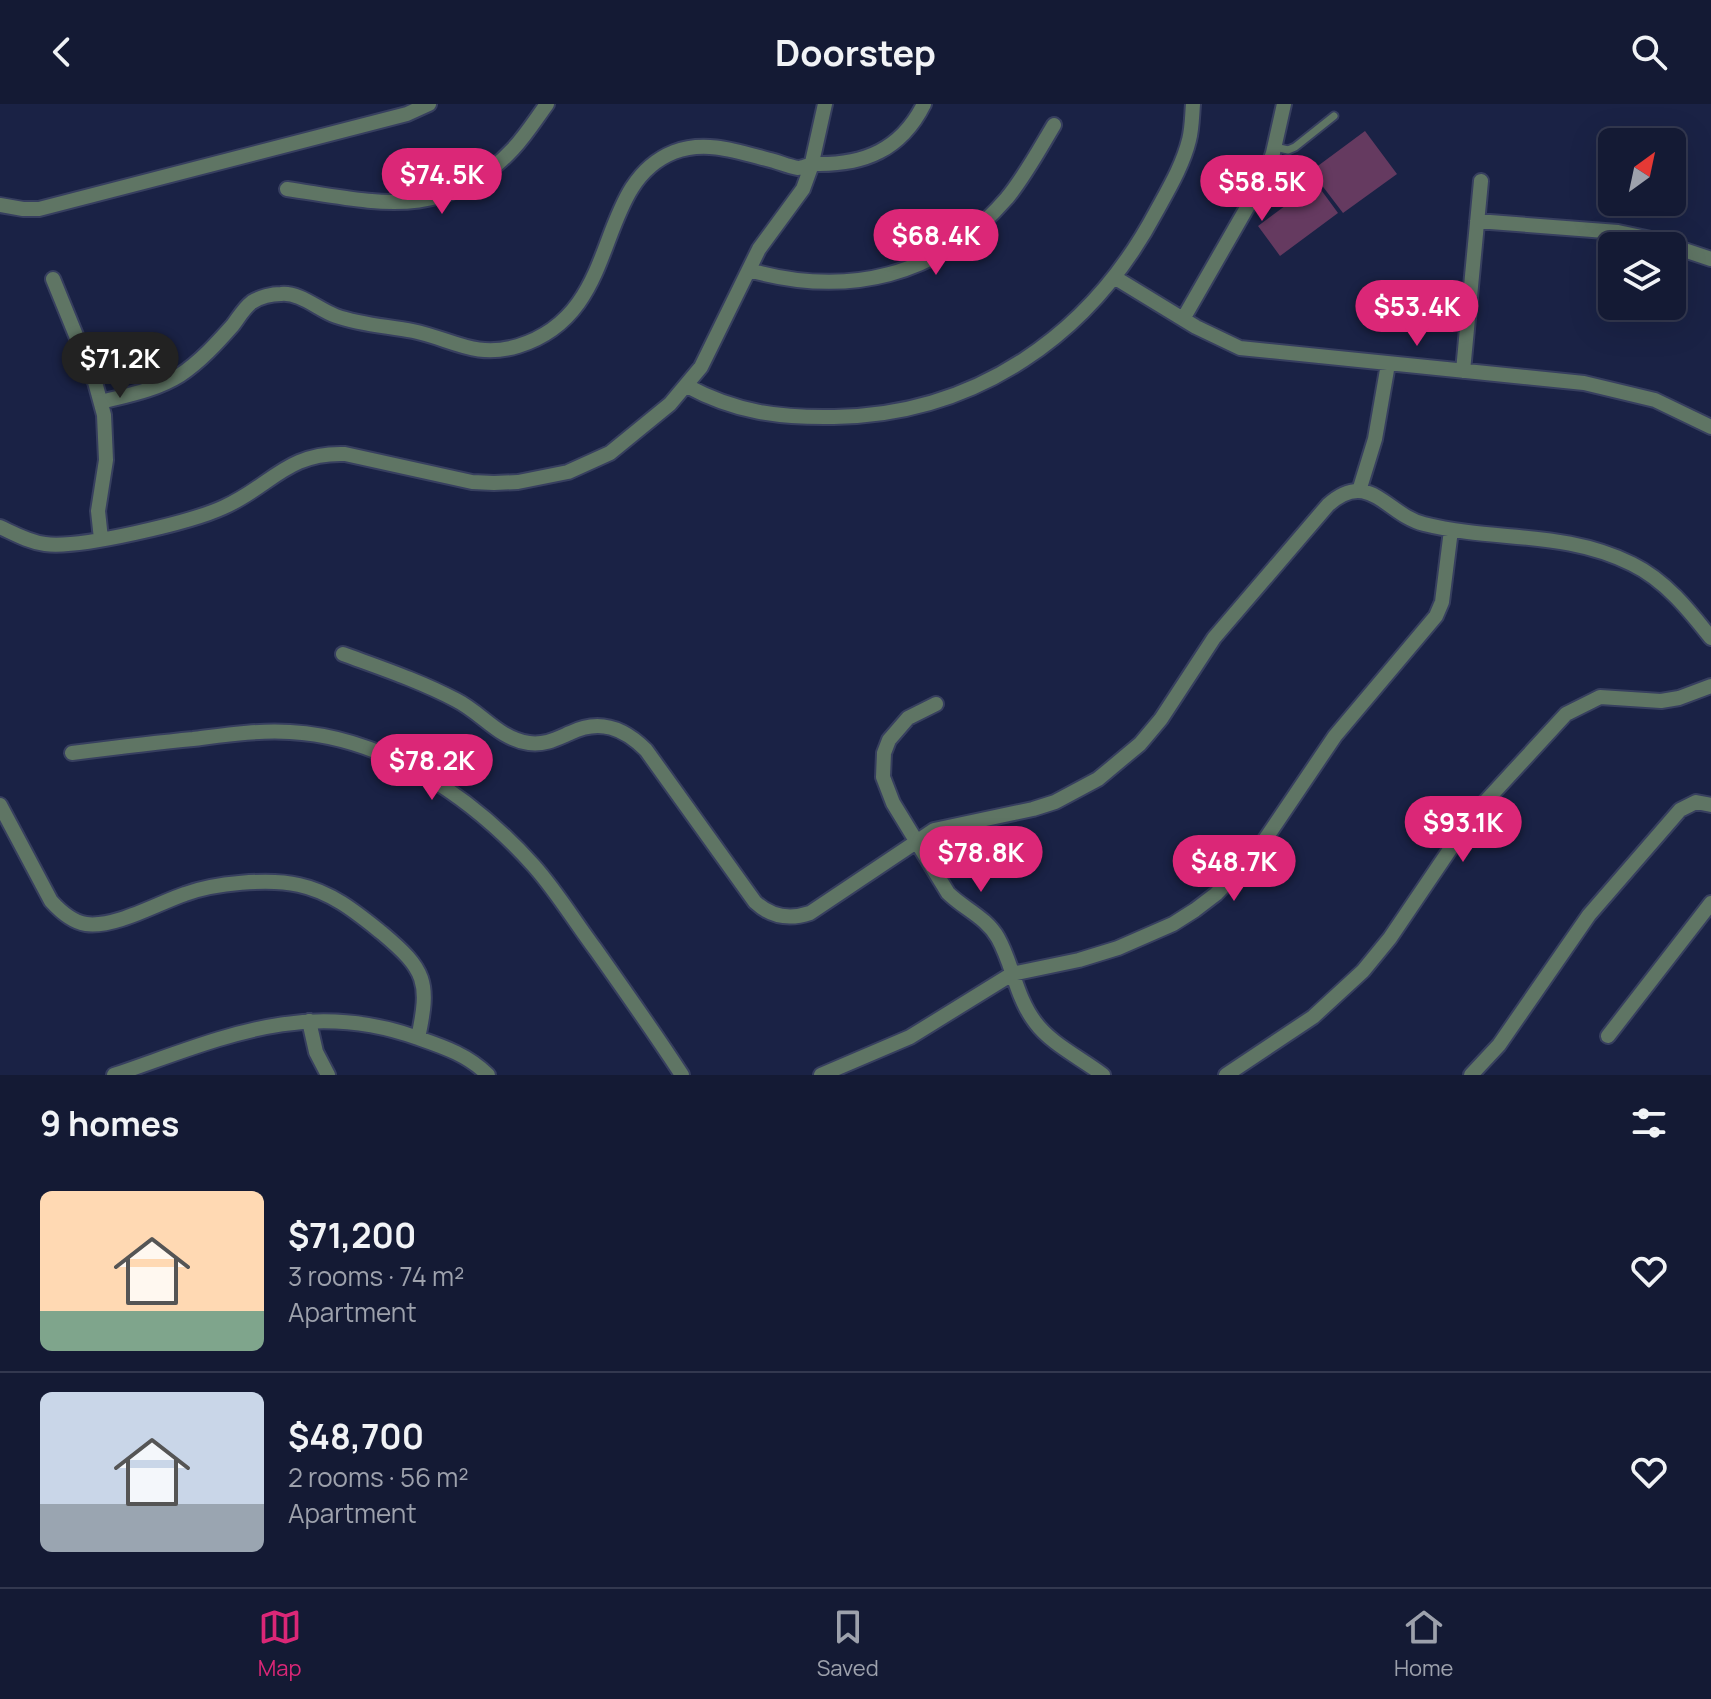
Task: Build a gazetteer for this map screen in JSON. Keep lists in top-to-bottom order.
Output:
{
  "north": "top right",
  "page": {
    "header": "Doorstep",
    "price": [
      "$74.5K",
      "$58.5K",
      "$68.4K",
      "$53.4K",
      "$71.2K",
      "$78.2K",
      "$93.1K",
      "$78.8K",
      "$48.7K"
    ],
    "heading": "9 homes",
    "list": [
      {
        "name": "$71,200",
        "note": "3 rooms · 74 m² · Apartment"
      },
      {
        "name": "$48,700",
        "note": "2 rooms · 56 m² · Apartment"
      }
    ],
    "tabs": ["Map", "Saved", "Home"]
  }
}
